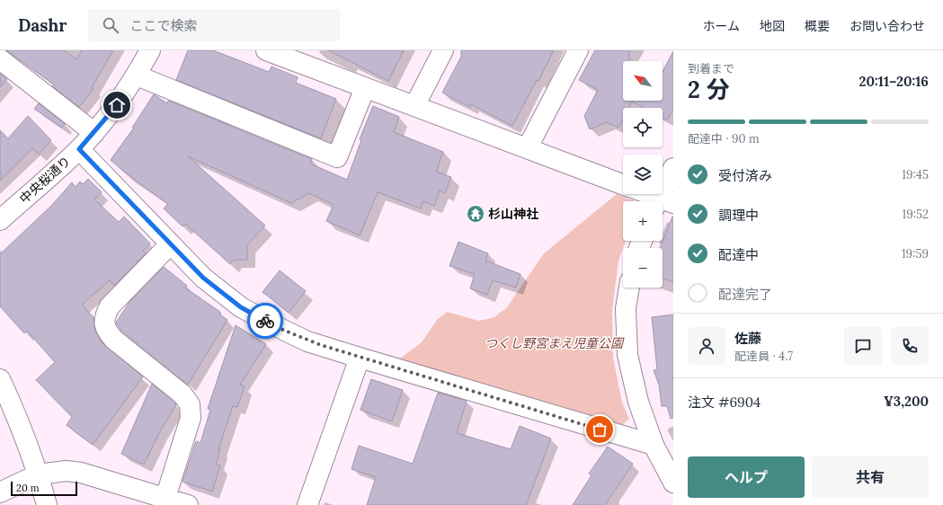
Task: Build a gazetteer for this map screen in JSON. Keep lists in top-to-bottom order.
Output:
{
  "streets": {
    "street": ["中央桜通り"]
  },
  "parks": ["つくし野宮まえ児童公園"],
  "places": {
    "temple": ["杉山神社"]
  },
  "scale_bar": "20 m",
  "north": "top left",
  "page": {
    "header": "Dashr",
    "search": "ここで検索",
    "nav": [
      "ホーム",
      "地図",
      "概要",
      "お問い合わせ"
    ],
    "heading": ["2 分", "到着まで", "20:11–20:16"],
    "panel": [
      "佐藤",
      "配達員 · 4.7",
      "注文 #6904",
      "¥3,200"
    ],
    "map_buttons": ["+", "−"],
    "bar": "配達中 · 90 m",
    "list": [
      ["受付済み", "19:45"],
      ["調理中", "19:52"],
      ["配達中", "19:59"],
      "配達完了"
    ],
    "buttons": ["ヘルプ", "共有"],
    "scale": "20 m"
  }
}
